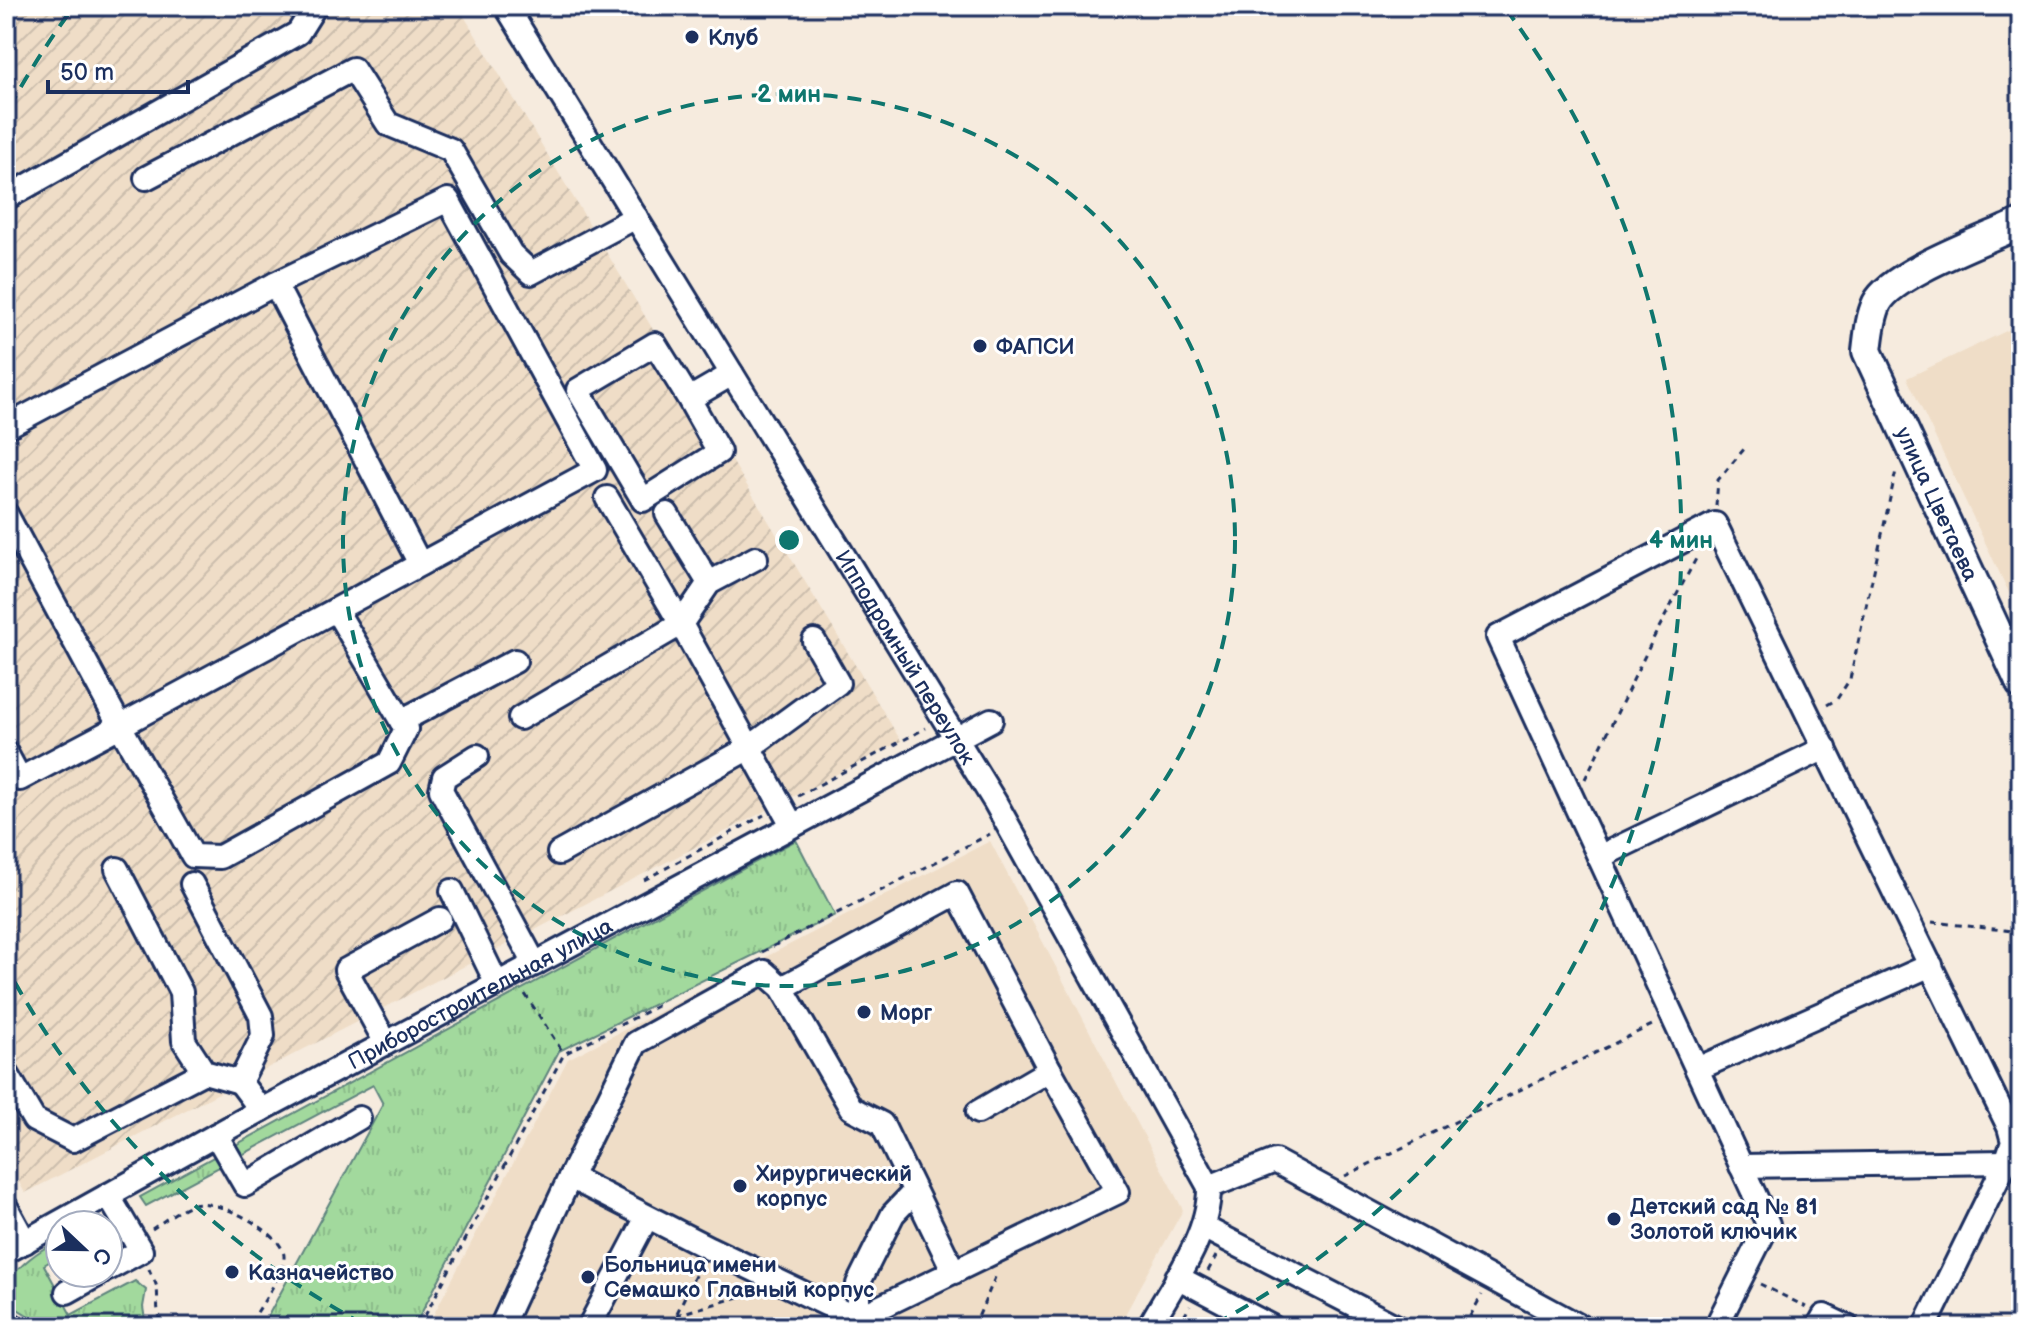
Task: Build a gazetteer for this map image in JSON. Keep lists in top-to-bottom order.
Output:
{
  "streets": {
    "main road": ["улица Цветаева"],
    "street": ["Ипподромный переулок", "Приборостроительная улица"]
  },
  "crossings": [
    ["Ипподромный переулок", "Приборостроительная улица"]
  ],
  "places": [
    "Клуб",
    "ФАПСИ",
    "Морг",
    "Хирургический корпус",
    "Детский сад № 81 Золотой ключик",
    "Казначейство",
    "Больница имени Семашко Главный корпус"
  ],
  "scale_bar": "50 m",
  "north": "right",
  "rings": ["2 мин", "4 мин"]
}
